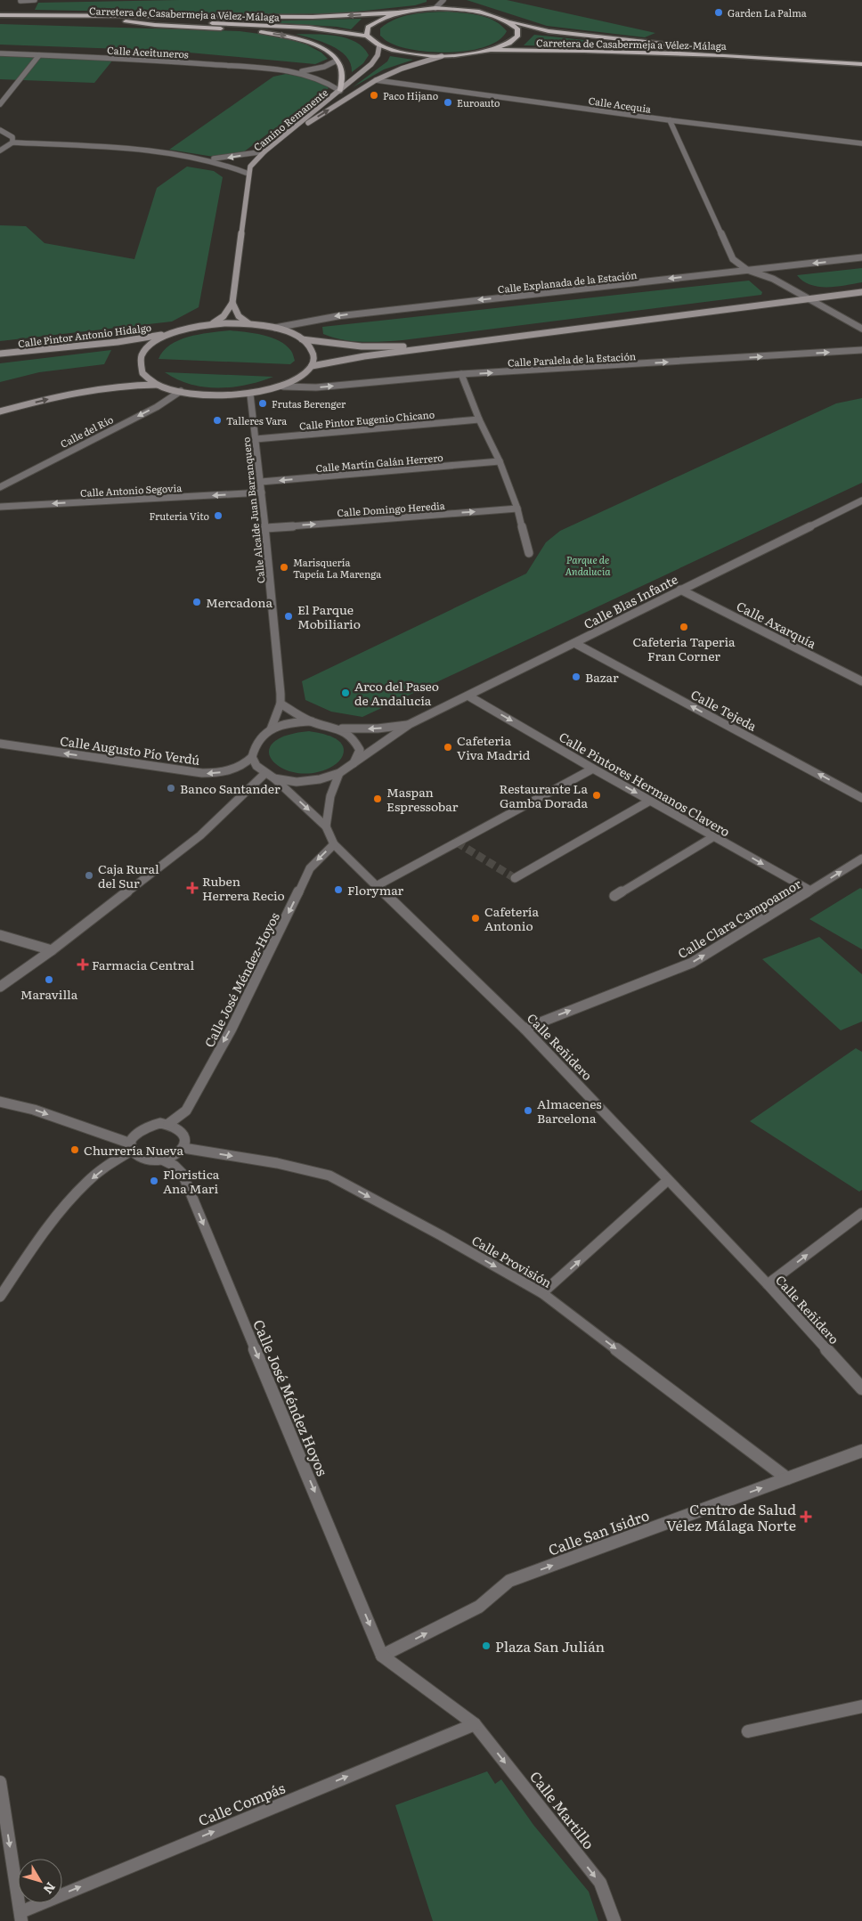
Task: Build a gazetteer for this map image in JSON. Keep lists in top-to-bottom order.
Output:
{
  "streets": {
    "main road": ["Carretera de Casabermeja a Vélez-Málaga"],
    "street": [
      "Calle Aceituneros",
      "Calle Acequia",
      "Camino Remanente",
      "Calle Explanada de la Estación",
      "Calle Pintor Antonio Hidalgo",
      "Calle Paralela de la Estación",
      "Calle Pintor Eugenio Chicano",
      "Calle del Río",
      "Calle Martín Galán Herrero",
      "Calle Antonio Segovia",
      "Calle Domingo Heredia",
      "Calle Alcalde Juan Barranquero",
      "Calle Blas Infante",
      "Calle Axarquía",
      "Calle Tejeda",
      "Calle Augusto Pío Verdú",
      "Calle Pintores Hermanos Clavero",
      "Calle Clara Campoamor",
      "Calle José Méndez-Hoyos",
      "Calle Reñidero",
      "Calle Provisión",
      "Calle José Méndez Hoyos",
      "Calle San Isidro",
      "Calle Compás",
      "Calle Martillo"
    ]
  },
  "crossings": [
    ["Calle Aceituneros", "Camino Remanente"],
    ["Calle Pintor Eugenio Chicano", "Calle Alcalde Juan Barranquero"],
    ["Calle Martín Galán Herrero", "Calle Alcalde Juan Barranquero"],
    ["Calle Antonio Segovia", "Calle Alcalde Juan Barranquero"],
    ["Calle Domingo Heredia", "Calle Alcalde Juan Barranquero"],
    ["Calle Alcalde Juan Barranquero", "Calle Blas Infante"],
    ["Calle Alcalde Juan Barranquero", "Calle Augusto Pío Verdú"],
    ["Calle Alcalde Juan Barranquero", "Calle Reñidero"],
    ["Calle Blas Infante", "Calle Axarquía"],
    ["Calle Blas Infante", "Calle Tejeda"],
    ["Calle Blas Infante", "Calle Augusto Pío Verdú"],
    ["Calle Blas Infante", "Calle Pintores Hermanos Clavero"],
    ["Calle Blas Infante", "Calle Reñidero"],
    ["Calle Augusto Pío Verdú", "Calle Reñidero"],
    ["Calle Pintores Hermanos Clavero", "Calle Clara Campoamor"],
    ["Calle Clara Campoamor", "Calle Reñidero"],
    ["Calle José Méndez-Hoyos", "Calle Reñidero"],
    ["Calle José Méndez-Hoyos", "Calle Provisión"],
    ["Calle José Méndez-Hoyos", "Calle José Méndez Hoyos"],
    ["Calle Provisión", "Calle José Méndez Hoyos"],
    ["Calle Provisión", "Calle San Isidro"],
    ["Calle José Méndez Hoyos", "Calle San Isidro"],
    ["Calle Compás", "Calle Martillo"]
  ],
  "one_way": [
    "Calle Martín Galán Herrero",
    "Calle Antonio Segovia",
    "Calle Domingo Heredia",
    "Calle Tejeda",
    "Calle Augusto Pío Verdú",
    "Calle Pintores Hermanos Clavero",
    "Calle Clara Campoamor",
    "Calle José Méndez-Hoyos",
    "Calle Provisión",
    "Calle José Méndez Hoyos",
    "Calle San Isidro",
    "Calle Compás",
    "Calle Martillo"
  ],
  "parks": ["Parque de Andalucía"],
  "places": {
    "other": [
      "Garden La Palma",
      "Paco Hijano",
      "Euroauto",
      "Frutas Berenger",
      "Talleres Vara",
      "Fruteria Vito",
      "Marisquería Tapeía La Marenga",
      "Mercadona",
      "El Parque Mobiliario",
      "Cafeteria Taperia Fran Corner",
      "Bazar",
      "Arco del Paseo de Andalucía",
      "Cafeteria Viva Madrid",
      "Banco Santander",
      "Restaurante La Gamba Dorada",
      "Maspan Espressobar",
      "Caja Rural del Sur",
      "Florymar",
      "Cafetería Antonio",
      "Maravilla",
      "Almacenes Barcelona",
      "Churrería Nueva",
      "Floristica Ana Mari",
      "Plaza San Julián"
    ],
    "health": ["Ruben Herrera Recio", "Farmacia Central", "Centro de Salud Vélez Málaga Norte"]
  },
  "north": "bottom right"
}
